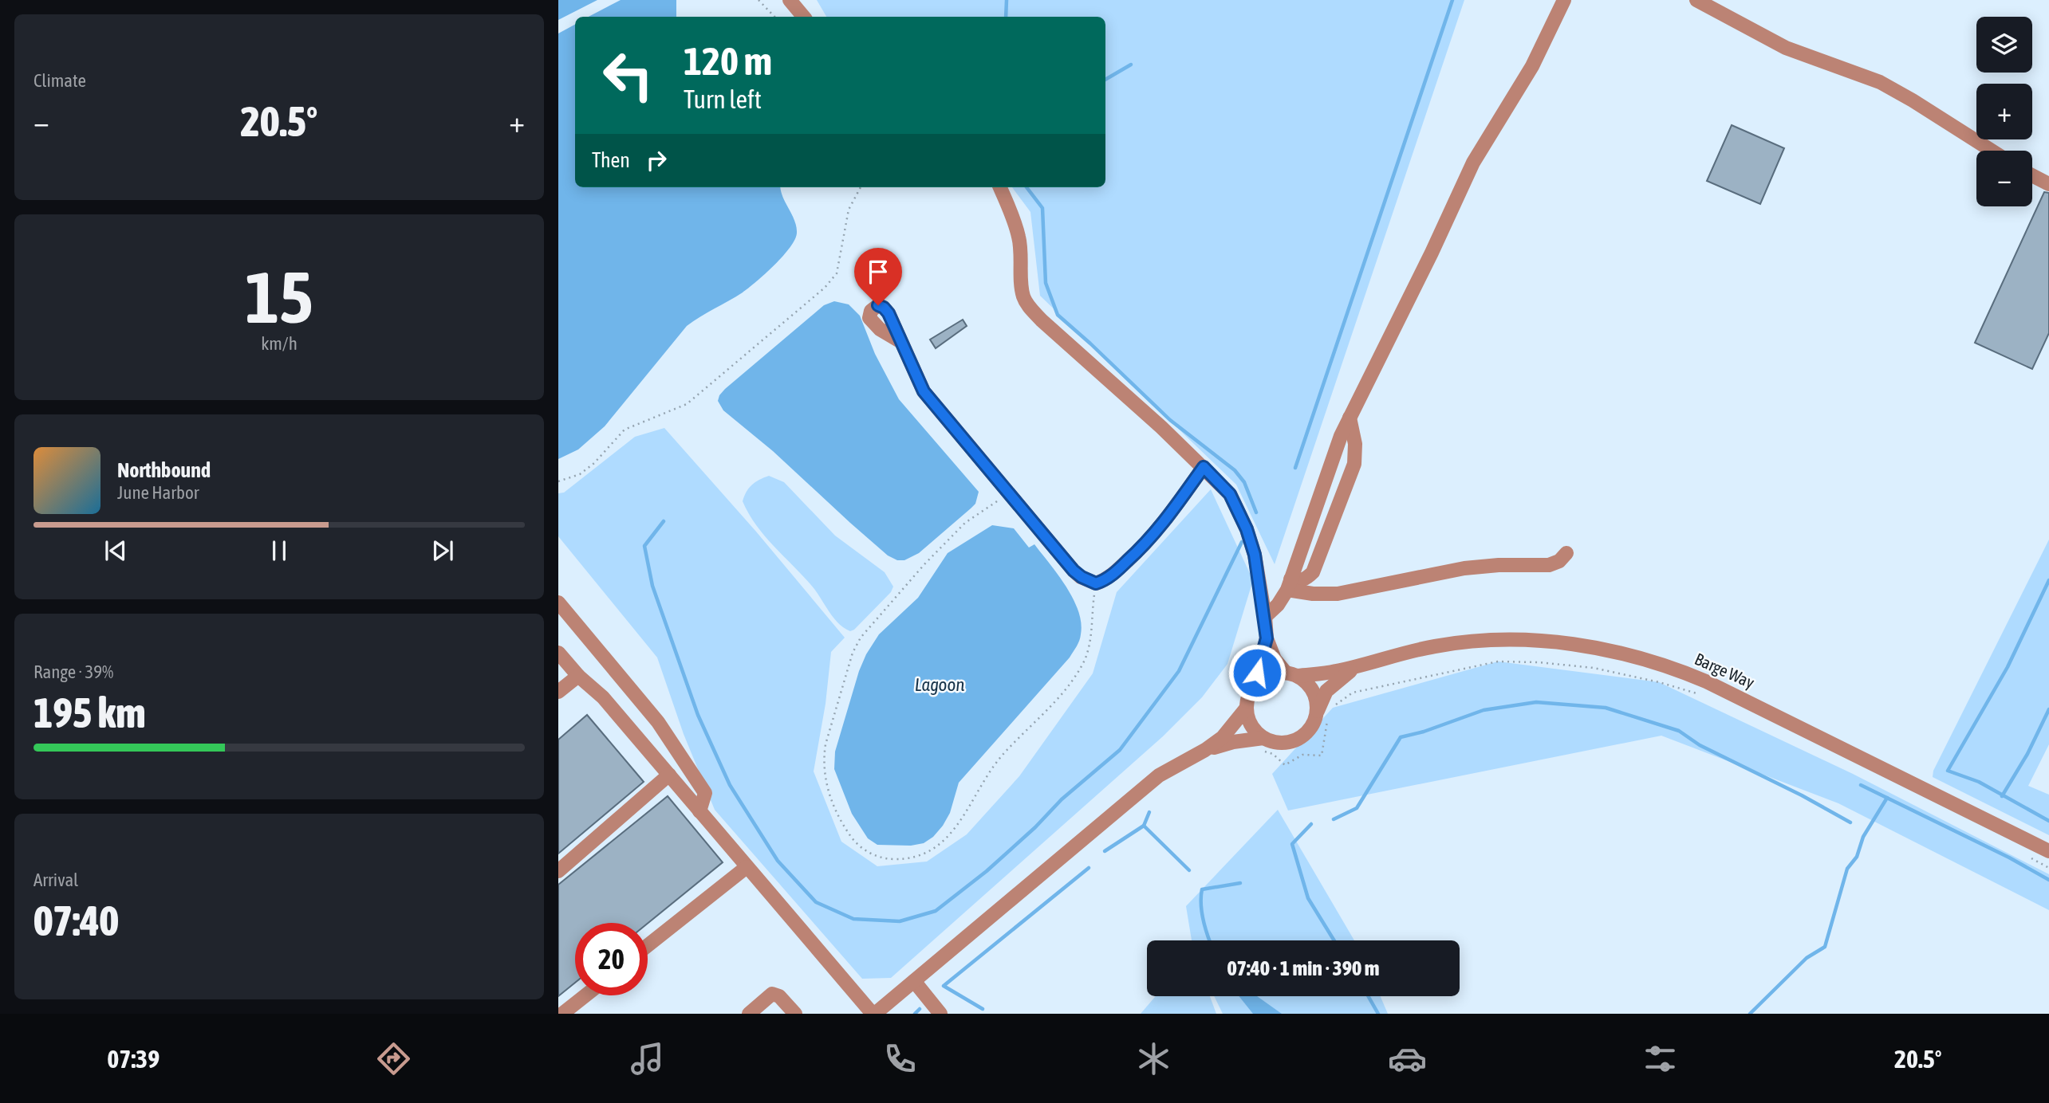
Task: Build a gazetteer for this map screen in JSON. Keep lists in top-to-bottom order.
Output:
{
  "streets": {
    "street": ["Barge Way"]
  },
  "water": ["Lagoon"],
  "page": {
    "tile": [
      "Climate",
      ["15", "km/h"],
      ["Range · 39%", "195 km"],
      ["Arrival", "07:40"]
    ],
    "map_buttons": ["+", "−"],
    "turn": ["120 m", "Turn left"],
    "heat": ["−", "20.5°", "+"],
    "then": "Then",
    "song": ["Northbound", "June Harbor"],
    "limit": "20",
    "trip": "07:40 · 1 min · 390 m",
    "tabs": ["07:39", "20.5°"]
  }
}
